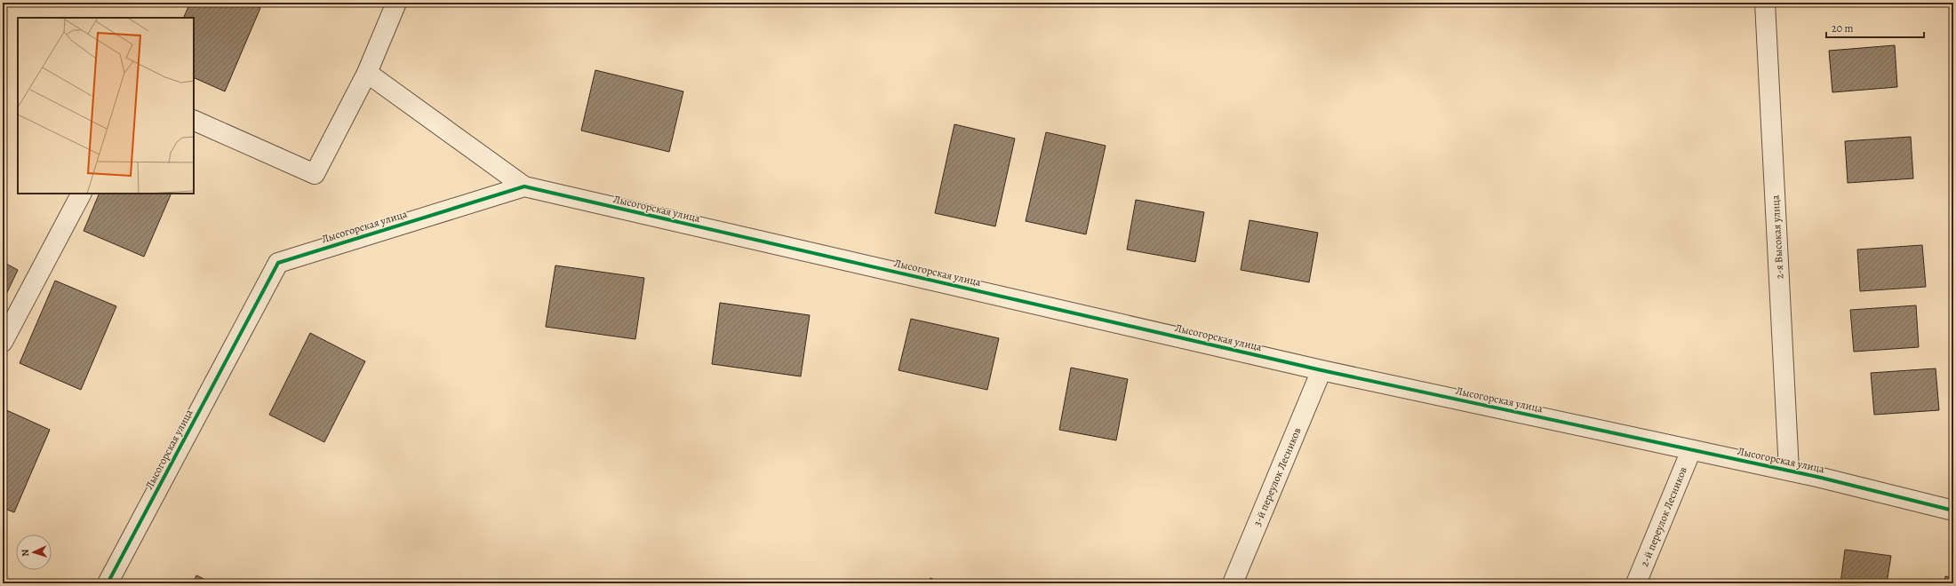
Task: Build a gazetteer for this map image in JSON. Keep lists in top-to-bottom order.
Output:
{
  "streets": {
    "street": [
      "Лысогорская улица",
      "2-я Высокая улица",
      "3-й переулок Лесников",
      "2-й переулок Лесников"
    ]
  },
  "crossings": [
    ["Лысогорская улица", "2-я Высокая улица"],
    ["Лысогорская улица", "3-й переулок Лесников"],
    ["Лысогорская улица", "2-й переулок Лесников"]
  ],
  "scale_bar": "20 m",
  "north": "left"
}
